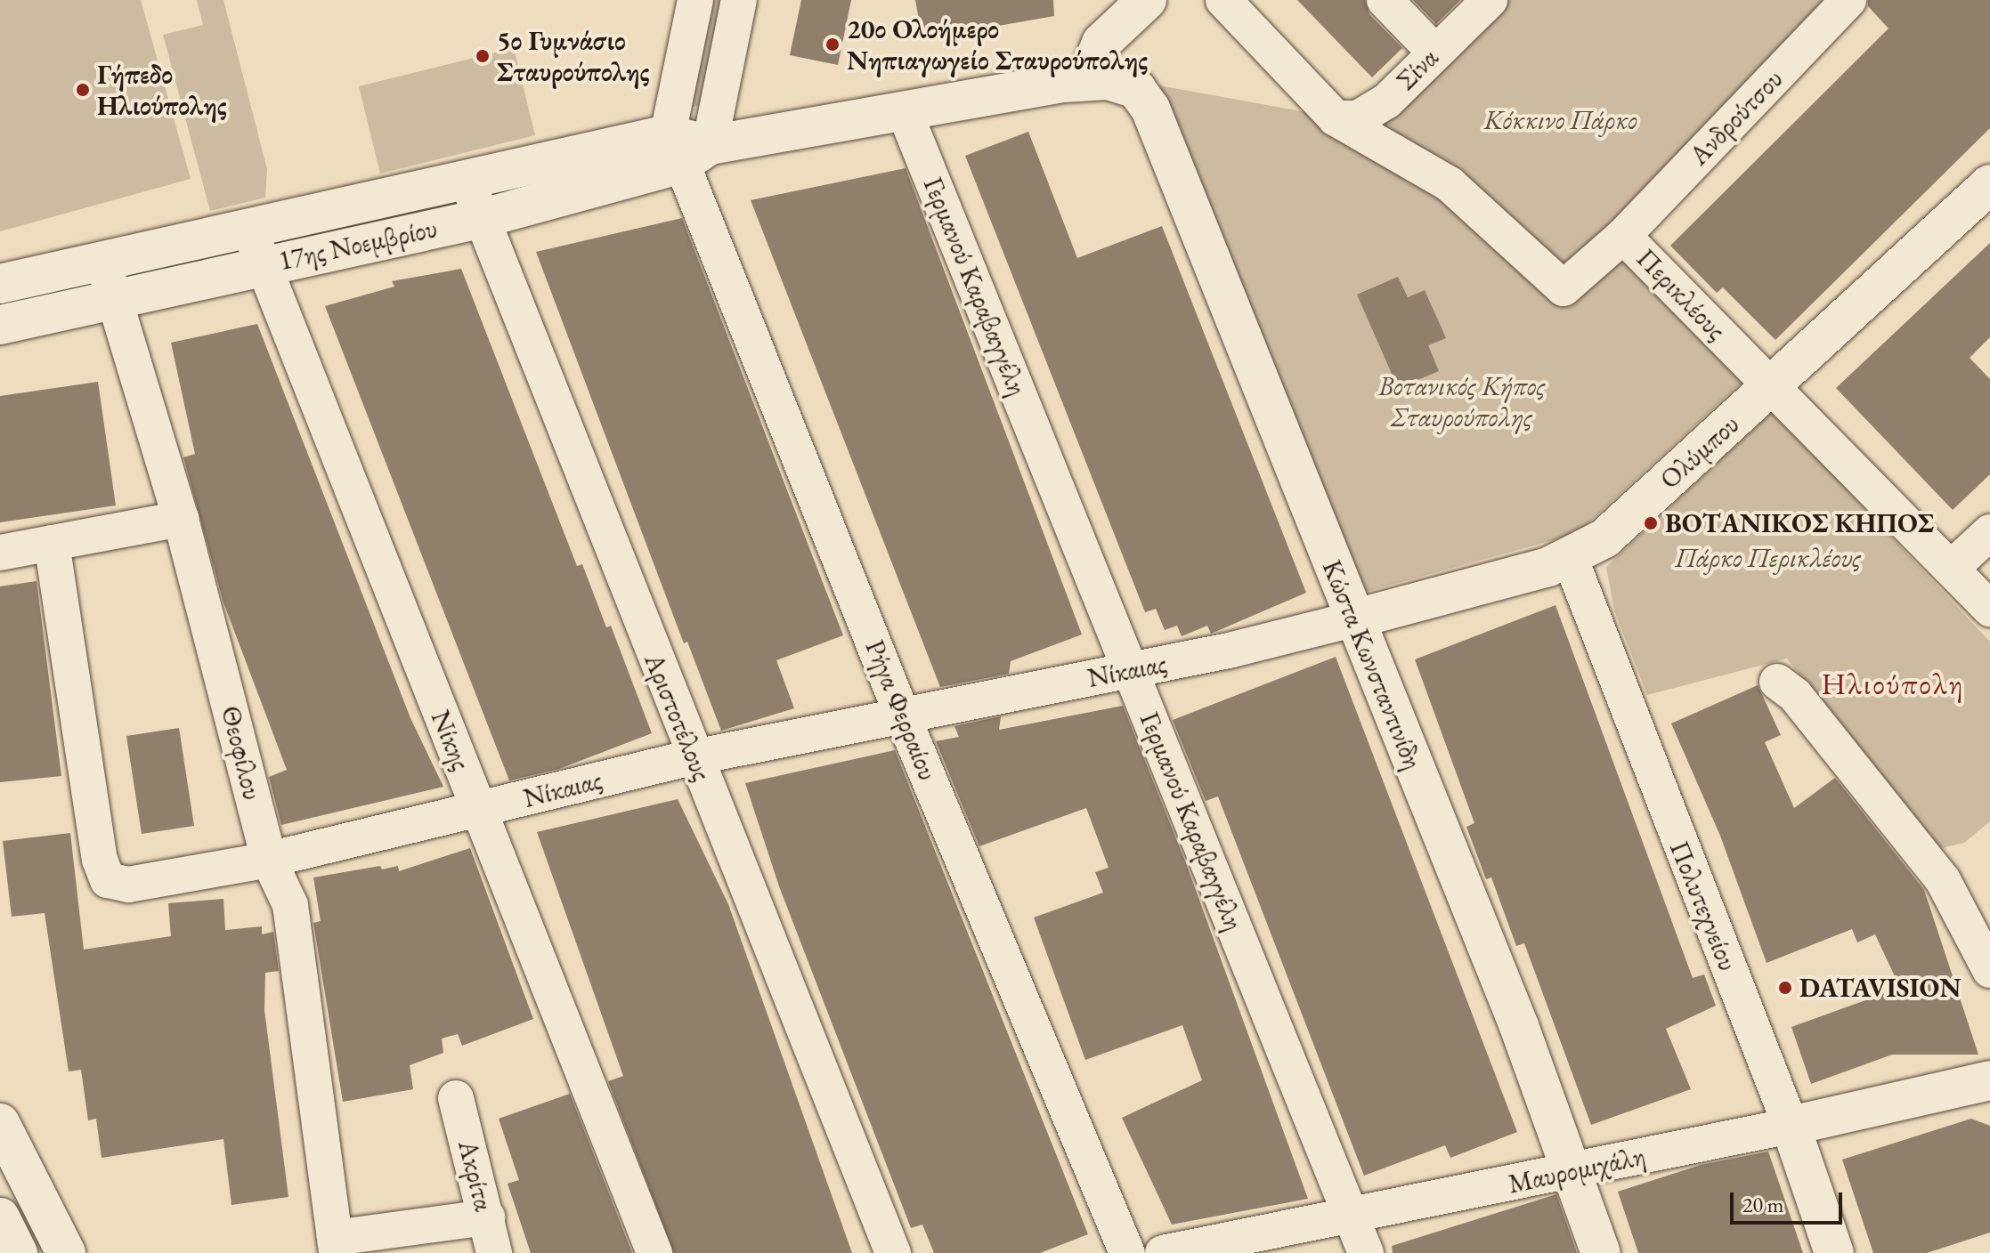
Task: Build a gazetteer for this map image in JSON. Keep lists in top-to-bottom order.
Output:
{
  "streets": {
    "street": [
      "Σίνα",
      "Ανδρούτσου",
      "17ης Νοεμβρίου",
      "Γερμανού Καραβαγγέλη",
      "Περικλέους",
      "Ολύμπου",
      "Κώστα Κωνσταντινίδη",
      "Νίκαιας",
      "Ρήγα Φερραίου",
      "Αριστοτέλους",
      "Νίκης",
      "Θεοφίλου",
      "Πολυτεχνείου",
      "Μαυρομιχάλη",
      "Ακρίτα"
    ]
  },
  "crossings": [
    ["Σίνα", "Περικλέους"],
    ["Ανδρούτσου", "Περικλέους"],
    ["17ης Νοεμβρίου", "Γερμανού Καραβαγγέλη"],
    ["17ης Νοεμβρίου", "Κώστα Κωνσταντινίδη"],
    ["17ης Νοεμβρίου", "Ρήγα Φερραίου"],
    ["17ης Νοεμβρίου", "Αριστοτέλους"],
    ["17ης Νοεμβρίου", "Νίκης"],
    ["17ης Νοεμβρίου", "Θεοφίλου"],
    ["Γερμανού Καραβαγγέλη", "Νίκαιας"],
    ["Γερμανού Καραβαγγέλη", "Μαυρομιχάλη"],
    ["Περικλέους", "Ολύμπου"],
    ["Ολύμπου", "Κώστα Κωνσταντινίδη"],
    ["Ολύμπου", "Νίκαιας"],
    ["Ολύμπου", "Πολυτεχνείου"],
    ["Κώστα Κωνσταντινίδη", "Νίκαιας"],
    ["Κώστα Κωνσταντινίδη", "Μαυρομιχάλη"],
    ["Νίκαιας", "Ρήγα Φερραίου"],
    ["Νίκαιας", "Αριστοτέλους"],
    ["Νίκαιας", "Νίκης"],
    ["Νίκαιας", "Θεοφίλου"],
    ["Πολυτεχνείου", "Μαυρομιχάλη"]
  ],
  "districts": ["Ηλιούπολη"],
  "parks": ["Κόκκινο Πάρκο", "Βοτανικός Κήπος Σταυρούπολης", "Πάρκο Περικλέους"],
  "places": [
    "20ο Ολοήμερο Νηπιαγωγείο Σταυρούπολης",
    "5ο Γυμνάσιο Σταυρούπολης",
    "Γήπεδο Ηλιούπολης",
    "ΒΟΤΑΝΙΚΟΣ ΚΗΠΟΣ",
    "DATAVISION"
  ],
  "scale_bar": "20 m"
}
